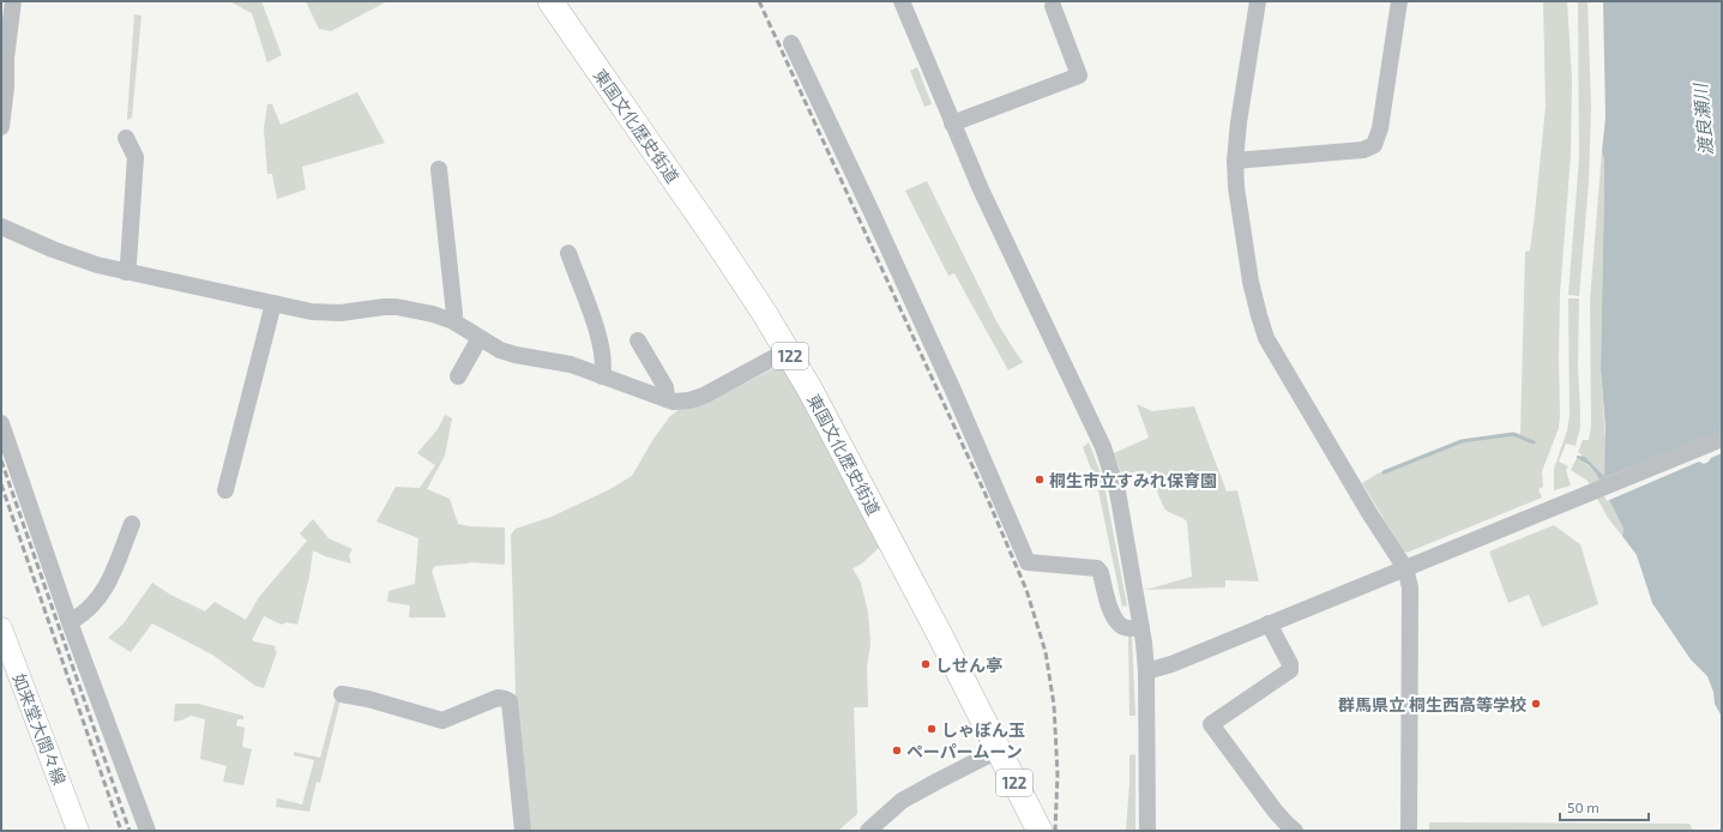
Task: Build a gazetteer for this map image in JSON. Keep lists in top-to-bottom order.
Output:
{
  "streets": {
    "highway": ["東国文化歴史街道", "122"],
    "main road": ["如来堂大間々線"]
  },
  "water": ["渡良瀬川"],
  "places": [
    "桐生市立すみれ保育園",
    "しせん亭",
    "群馬県立 桐生西高等学校",
    "しゃぼん玉",
    "ペーパームーン"
  ],
  "scale_bar": "50 m"
}
